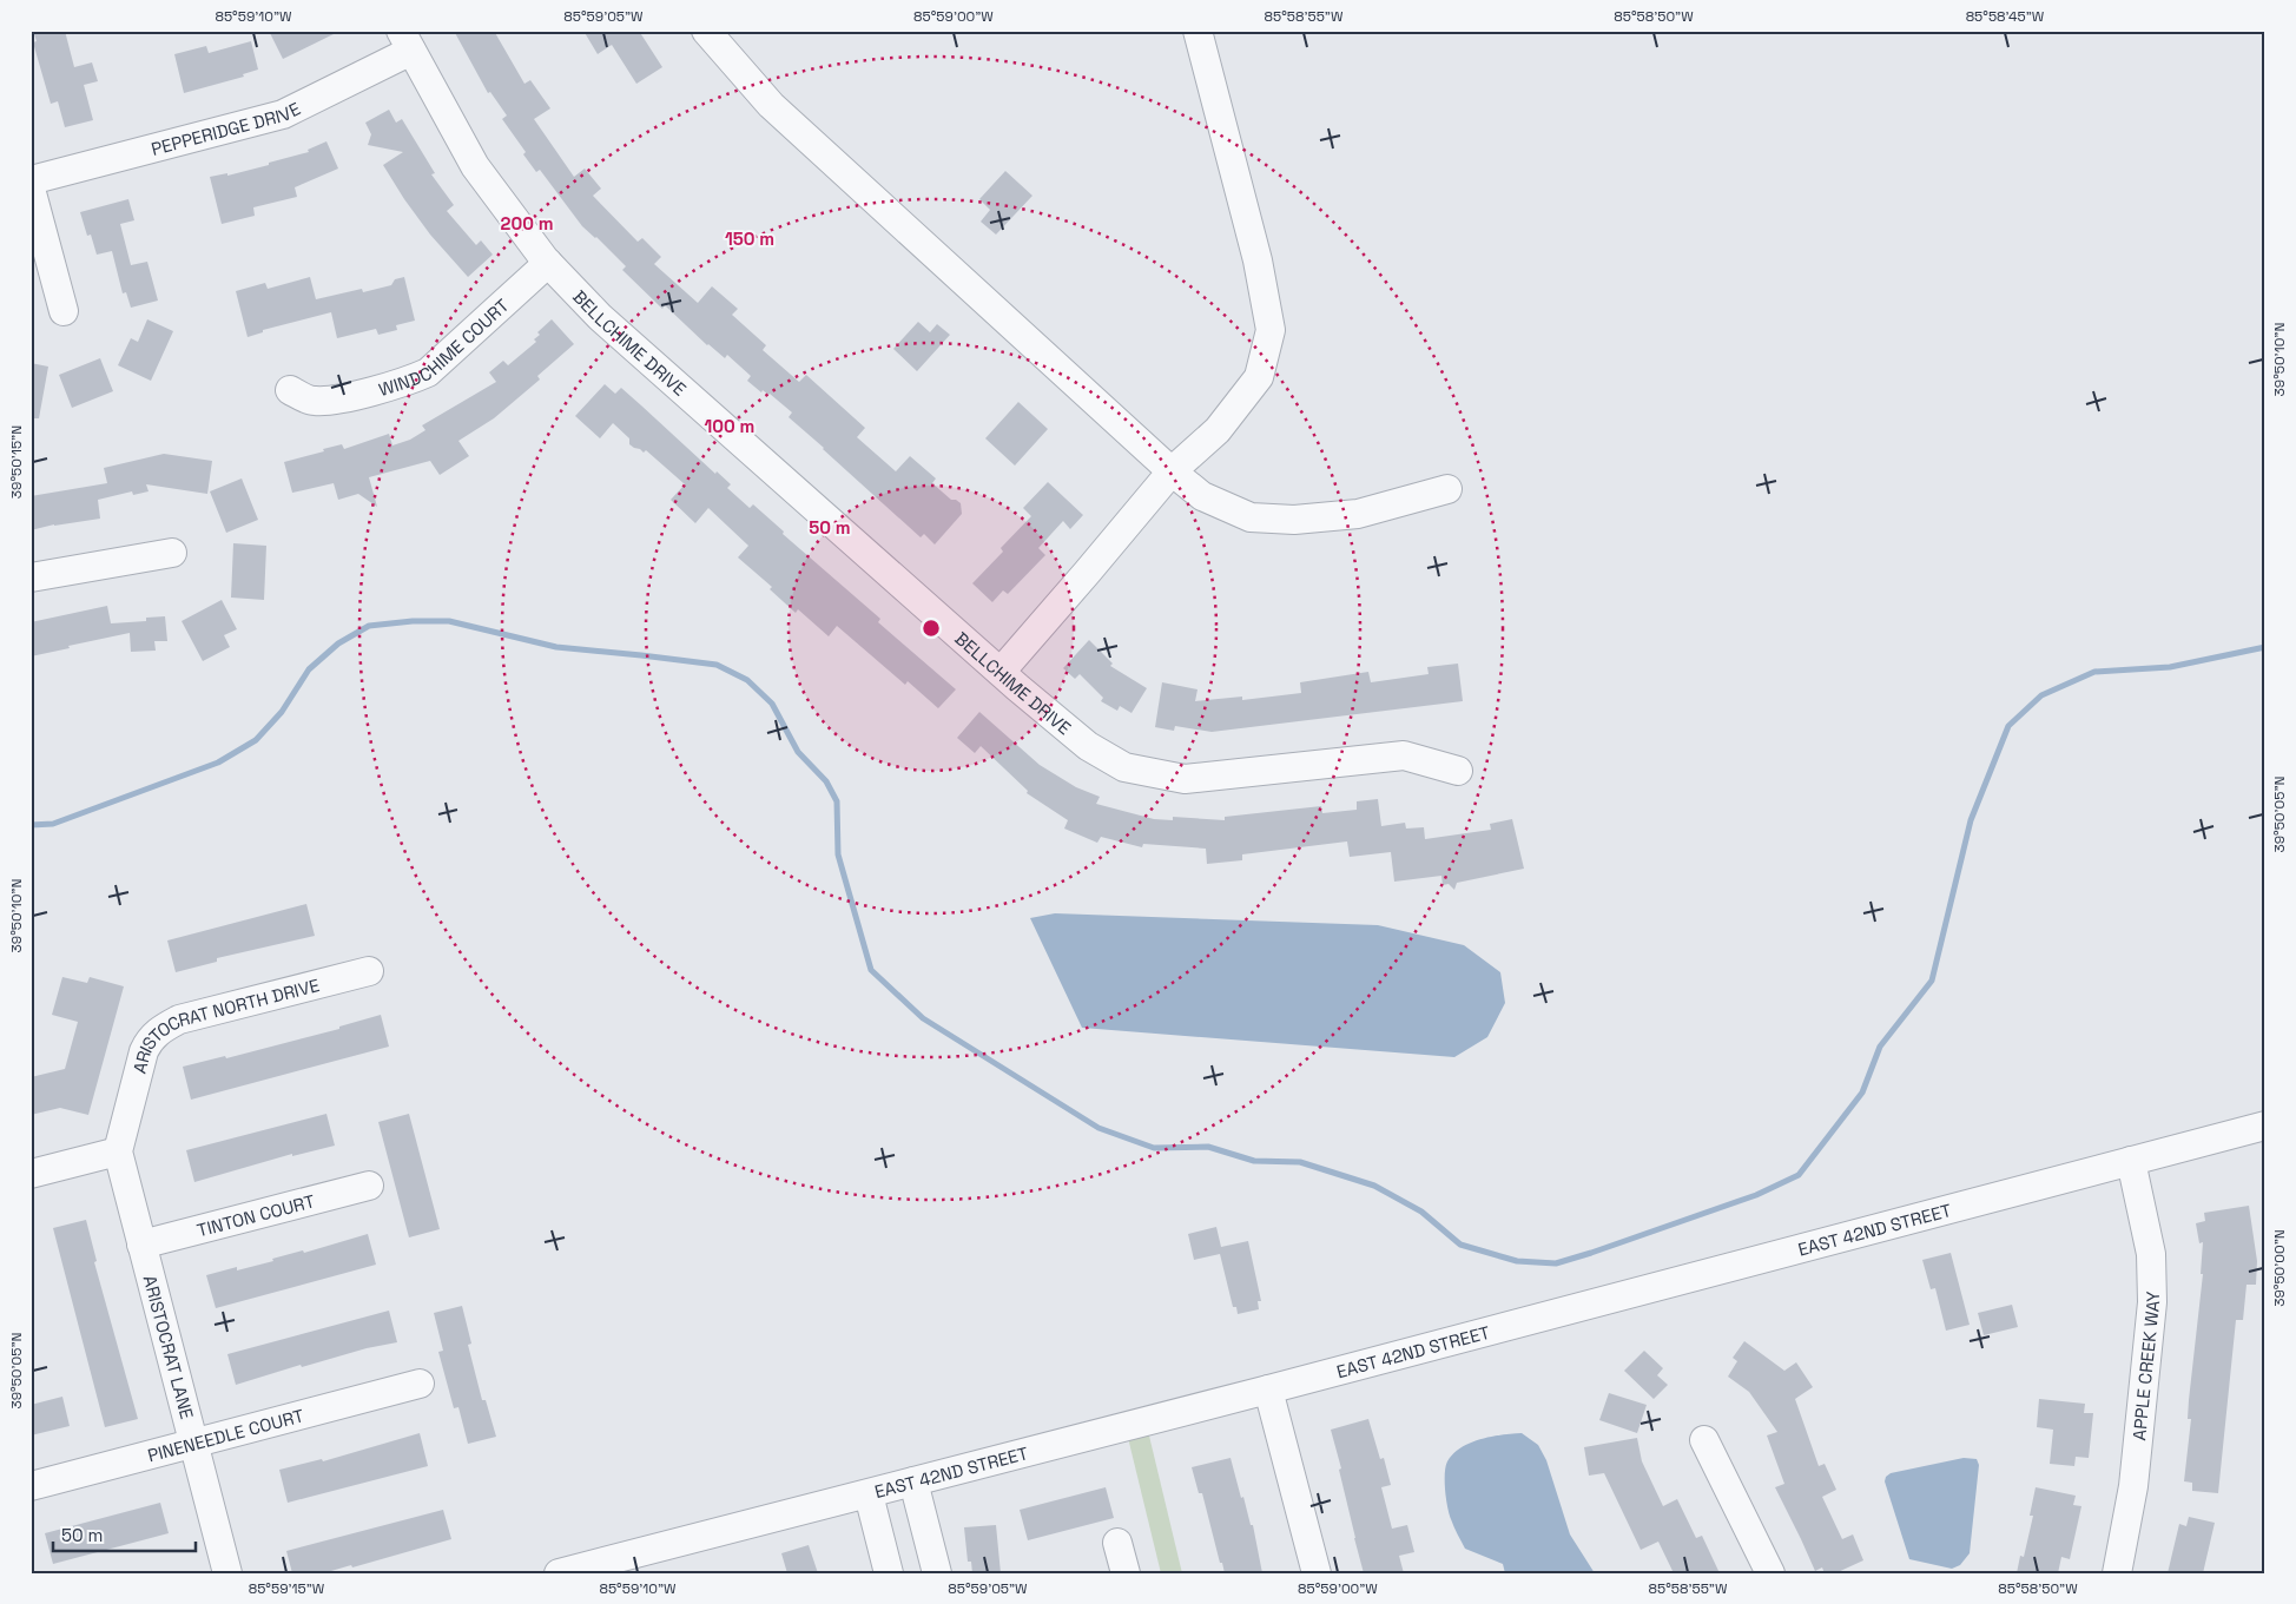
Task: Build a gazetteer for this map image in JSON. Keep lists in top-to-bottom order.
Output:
{
  "streets": {
    "street": [
      "PEPPERIDGE DRIVE",
      "BELLCHIME DRIVE",
      "WINDCHIME COURT",
      "ARISTOCRAT NORTH DRIVE",
      "TINTON COURT",
      "EAST 42ND STREET",
      "ARISTOCRAT LANE",
      "APPLE CREEK WAY",
      "PINENEEDLE COURT"
    ]
  },
  "crossings": [
    ["PEPPERIDGE DRIVE", "BELLCHIME DRIVE"],
    ["BELLCHIME DRIVE", "WINDCHIME COURT"],
    ["ARISTOCRAT NORTH DRIVE", "ARISTOCRAT LANE"],
    ["TINTON COURT", "ARISTOCRAT LANE"],
    ["EAST 42ND STREET", "APPLE CREEK WAY"],
    ["ARISTOCRAT LANE", "PINENEEDLE COURT"]
  ],
  "scale_bar": "50 m",
  "coordinates": [
    "85°59'10\"W",
    "85°59'05\"W",
    "85°59'00\"W",
    "85°58'55\"W",
    "85°58'50\"W",
    "85°58'45\"W",
    "39°50'10\"N",
    "39°50'15\"N",
    "39°50'05\"N",
    "39°50'00\"N",
    "85°59'15\"W"
  ],
  "rings": [
    "200 m",
    "150 m",
    "100 m",
    "50 m"
  ]
}
